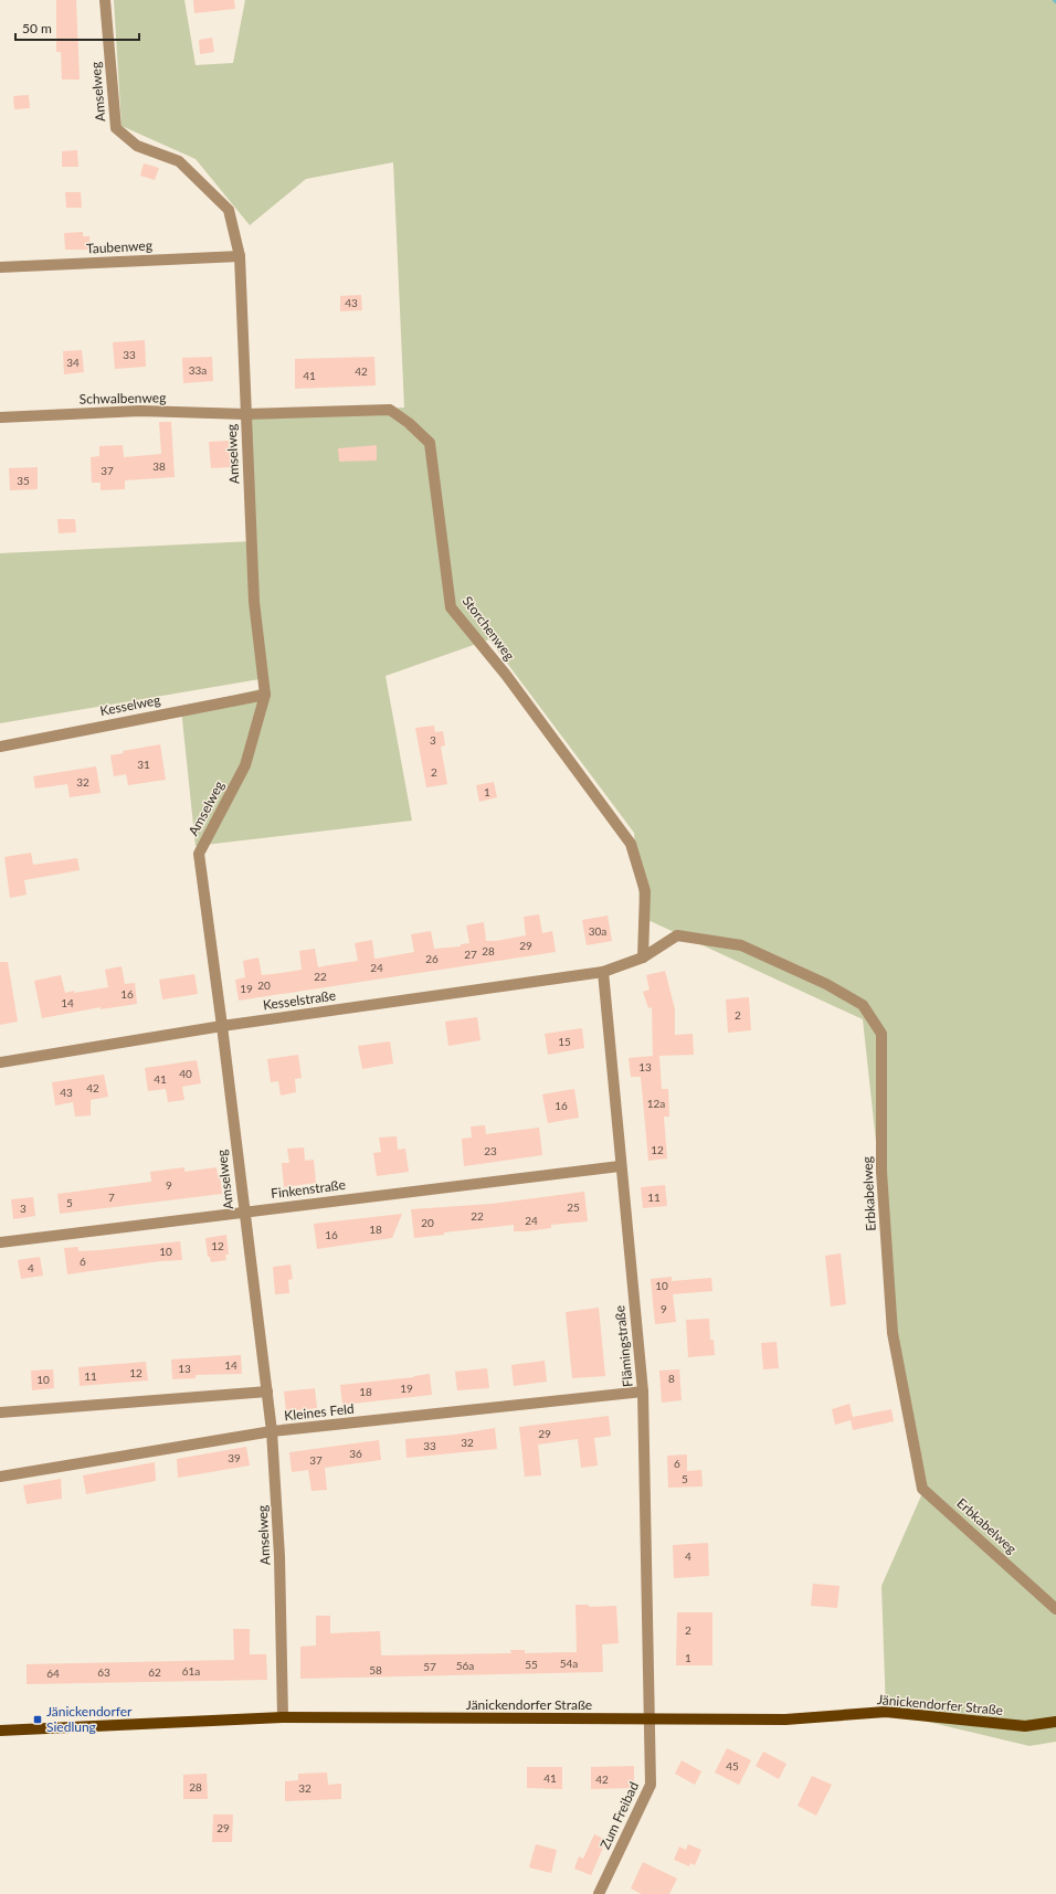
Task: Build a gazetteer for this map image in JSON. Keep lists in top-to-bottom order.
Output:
{
  "streets": {
    "main road": ["Jänickendorfer Straße"],
    "street": [
      "Amselweg",
      "Taubenweg",
      "Schwalbenweg",
      "Storchenweg",
      "Kesselweg",
      "Kesselstraße",
      "Finkenstraße",
      "Erbkabelweg",
      "Flämingstraße",
      "Kleines Feld",
      "Zum Freibad"
    ]
  },
  "crossings": [
    ["Amselweg", "Taubenweg"],
    ["Amselweg", "Schwalbenweg"],
    ["Amselweg", "Storchenweg"],
    ["Amselweg", "Kesselweg"],
    ["Amselweg", "Kesselstraße"],
    ["Amselweg", "Finkenstraße"],
    ["Amselweg", "Kleines Feld"],
    ["Amselweg", "Jänickendorfer Straße"],
    ["Schwalbenweg", "Storchenweg"],
    ["Storchenweg", "Erbkabelweg"],
    ["Kesselstraße", "Erbkabelweg"],
    ["Kesselstraße", "Flämingstraße"],
    ["Finkenstraße", "Flämingstraße"],
    ["Erbkabelweg", "Flämingstraße"],
    ["Flämingstraße", "Kleines Feld"],
    ["Flämingstraße", "Jänickendorfer Straße"],
    ["Flämingstraße", "Zum Freibad"],
    ["Jänickendorfer Straße", "Zum Freibad"]
  ],
  "places": {
    "transit": ["Jänickendorfer Siedlung"]
  },
  "house_numbers": [
    "43",
    "33",
    "34",
    "33a",
    "42",
    "41",
    "38",
    "37",
    "35",
    "3",
    "31",
    "2",
    "32",
    "1",
    "30a",
    "29",
    "28",
    "27",
    "26",
    "24",
    "22",
    "20",
    "19",
    "16",
    "14",
    "2",
    "15",
    "13",
    "40",
    "41",
    "42",
    "43",
    "12a",
    "16",
    "12",
    "23",
    "9",
    "7",
    "11",
    "5",
    "25",
    "3",
    "22",
    "24",
    "20",
    "18",
    "16",
    "12",
    "10",
    "6",
    "4",
    "10",
    "9",
    "14",
    "13",
    "12",
    "11",
    "8",
    "10",
    "19",
    "18",
    "29",
    "32",
    "33",
    "36",
    "39",
    "37",
    "6",
    "5",
    "4",
    "2",
    "1",
    "54a",
    "55",
    "56a",
    "57",
    "58",
    "61a",
    "63",
    "62",
    "64",
    "45",
    "41",
    "42",
    "28",
    "32",
    "29"
  ],
  "scale_bar": "50 m"
}
